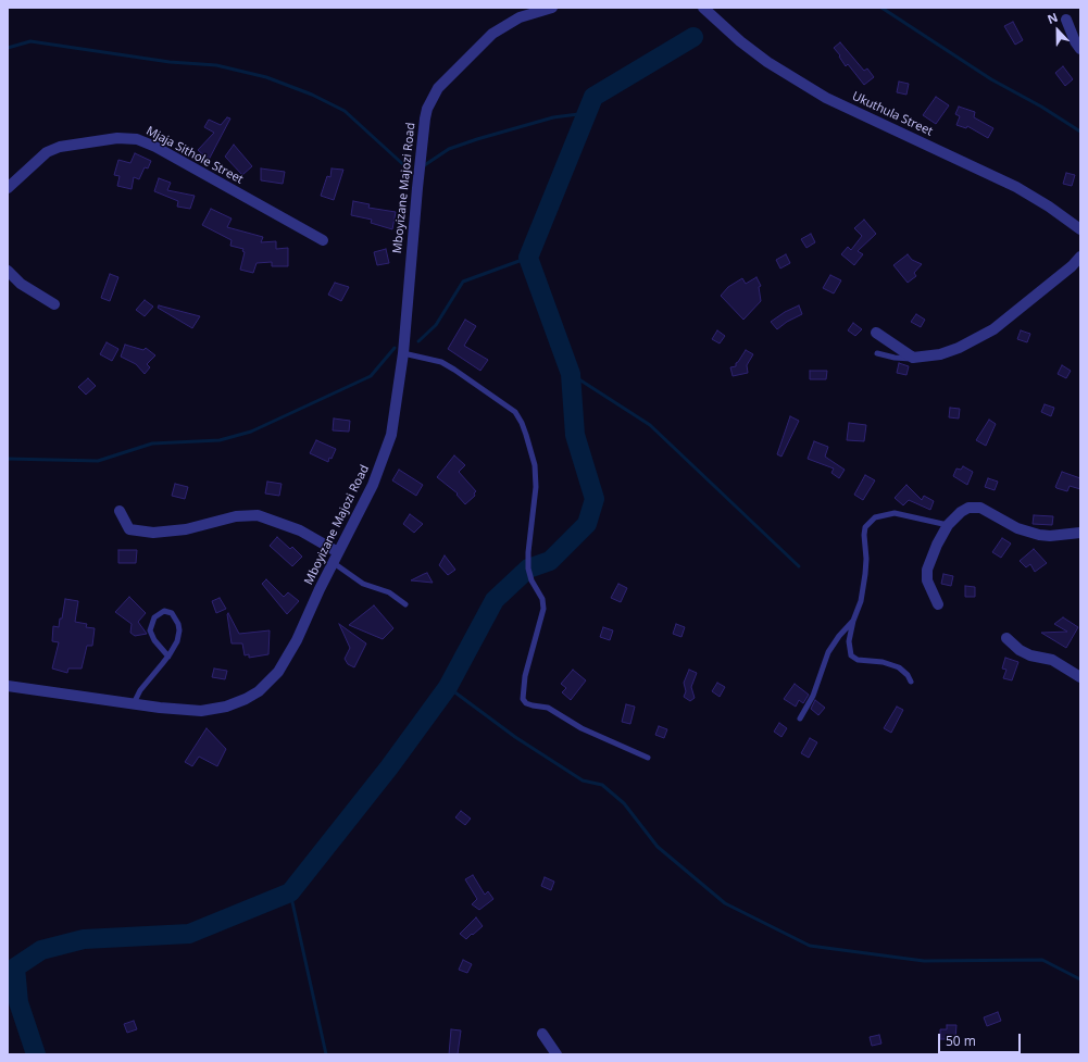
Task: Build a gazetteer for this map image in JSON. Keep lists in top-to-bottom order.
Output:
{
  "streets": {
    "street": ["Ukuthula Street", "Mjaja Sithole Street", "Mboyizane Majozi Road"]
  },
  "scale_bar": "50 m",
  "north": "top"
}
